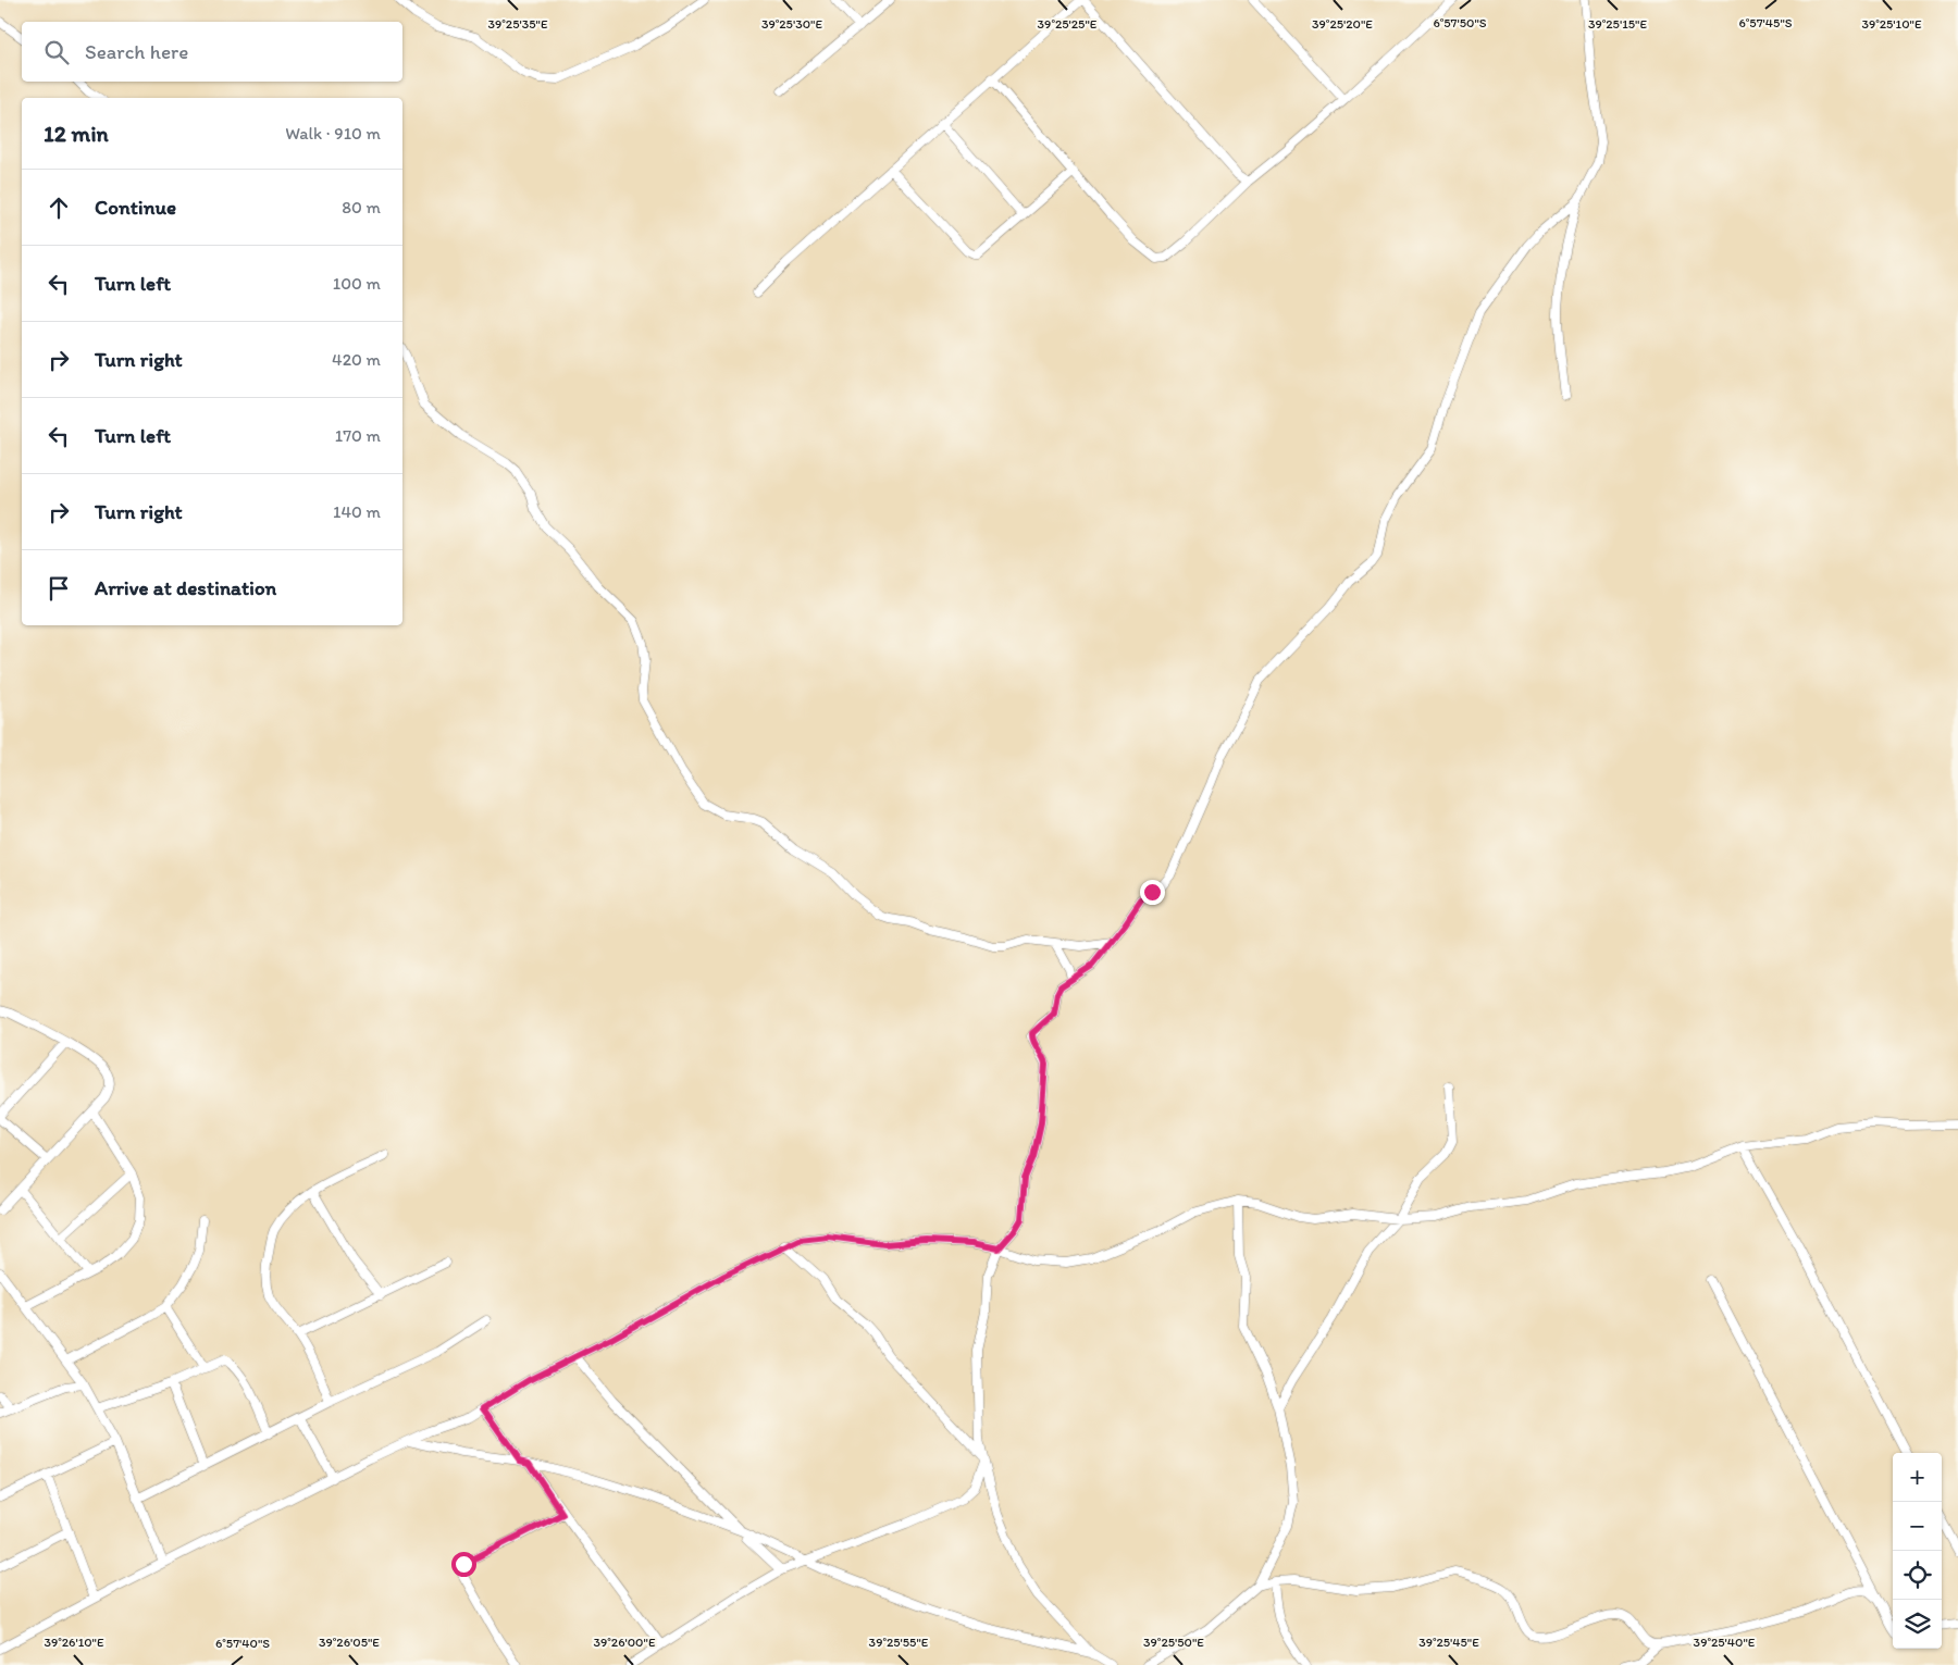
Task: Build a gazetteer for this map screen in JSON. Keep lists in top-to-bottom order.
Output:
{
  "page": {
    "search": "Search here",
    "heading": ["12 min", "Walk · 910 m"],
    "list": [
      ["Continue", "80 m"],
      ["Turn left", "100 m"],
      ["Turn right", "420 m"],
      ["Turn left", "170 m"],
      ["Turn right", "140 m"],
      "Arrive at destination"
    ],
    "map_buttons": ["+", "−"]
  },
  "coordinates": [
    "6°57'50\"S",
    "6°57'45\"S",
    "39°25'35\"E",
    "39°25'30\"E",
    "39°25'25\"E",
    "39°25'20\"E",
    "39°25'15\"E",
    "39°25'10\"E",
    "39°26'10\"E",
    "39°26'05\"E",
    "39°26'00\"E",
    "39°25'55\"E",
    "39°25'50\"E",
    "39°25'45\"E",
    "39°25'40\"E",
    "6°57'40\"S"
  ]
}
